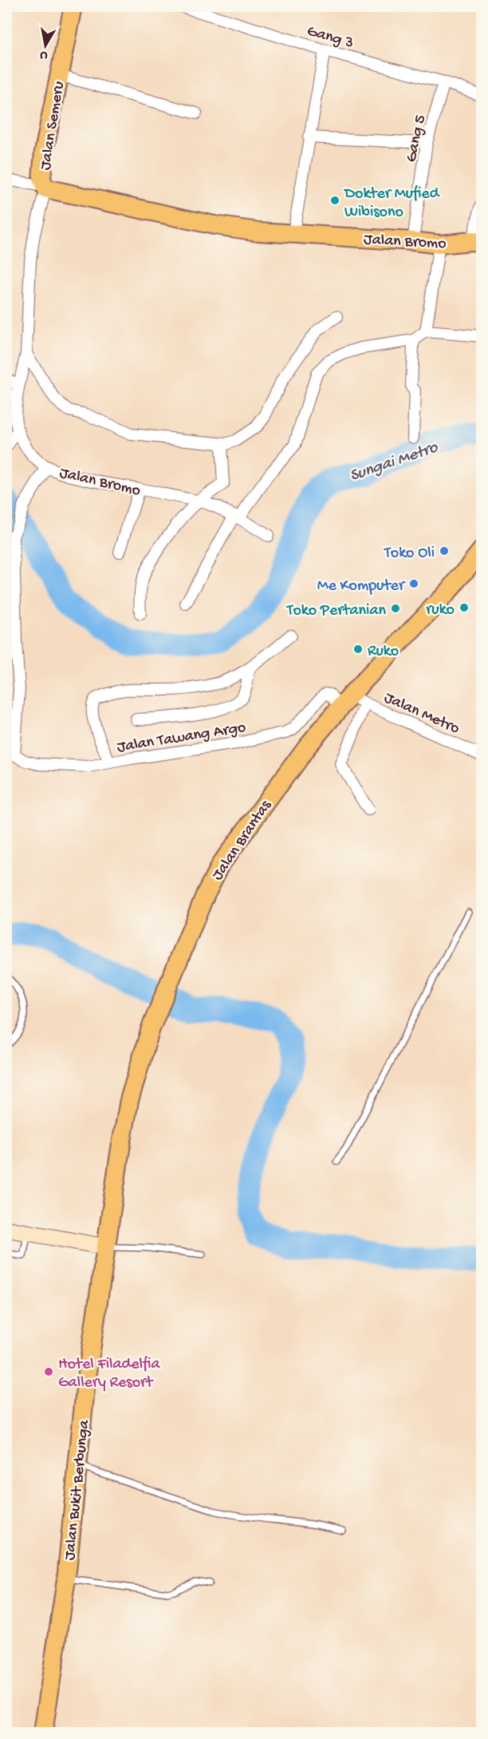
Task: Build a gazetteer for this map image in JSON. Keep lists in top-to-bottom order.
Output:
{
  "streets": {
    "main road": [
      "Jalan Semeru",
      "Jalan Bromo",
      "Jalan Brantas",
      "Jalan Bukit Berbunga"
    ],
    "street": [
      "Gang 3",
      "Gang 5",
      "Jalan Metro",
      "Jalan Tawang Argo"
    ]
  },
  "crossings": [
    ["Gang 3", "Gang 5"],
    ["Jalan Semeru", "Jalan Bromo"],
    ["Gang 5", "Jalan Bromo"],
    ["Jalan Bromo", "Jalan Tawang Argo"],
    ["Jalan Metro", "Jalan Tawang Argo"],
    ["Jalan Metro", "Jalan Brantas"],
    ["Jalan Tawang Argo", "Jalan Brantas"],
    ["Jalan Brantas", "Jalan Bukit Berbunga"]
  ],
  "water": ["Sungai Metro"],
  "places": [
    "Dokter Mufied Wibisono",
    "Toko Oli",
    "Me Komputer",
    "ruko",
    "Toko Pertanian",
    "Ruko",
    "Hotel Filadelfia Gallery Resort"
  ],
  "north": "bottom"
}
